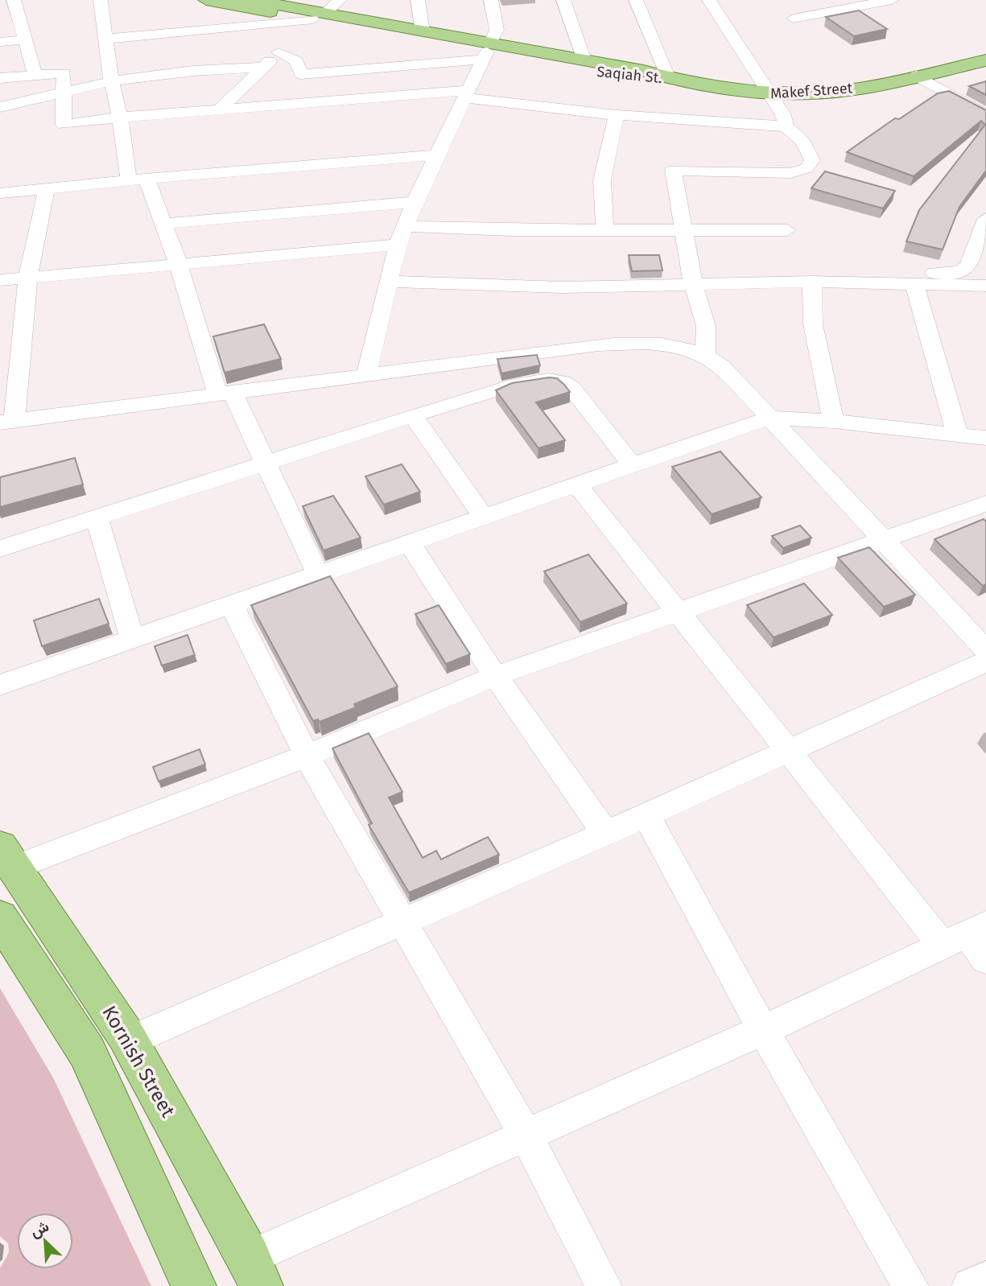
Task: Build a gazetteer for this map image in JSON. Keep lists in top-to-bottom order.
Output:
{
  "streets": {
    "main road": ["Saqiah St.", "Makef Street", "Kornish Street"]
  },
  "crossings": [
    ["Saqiah St.", "Makef Street"]
  ],
  "north": "top left"
}
